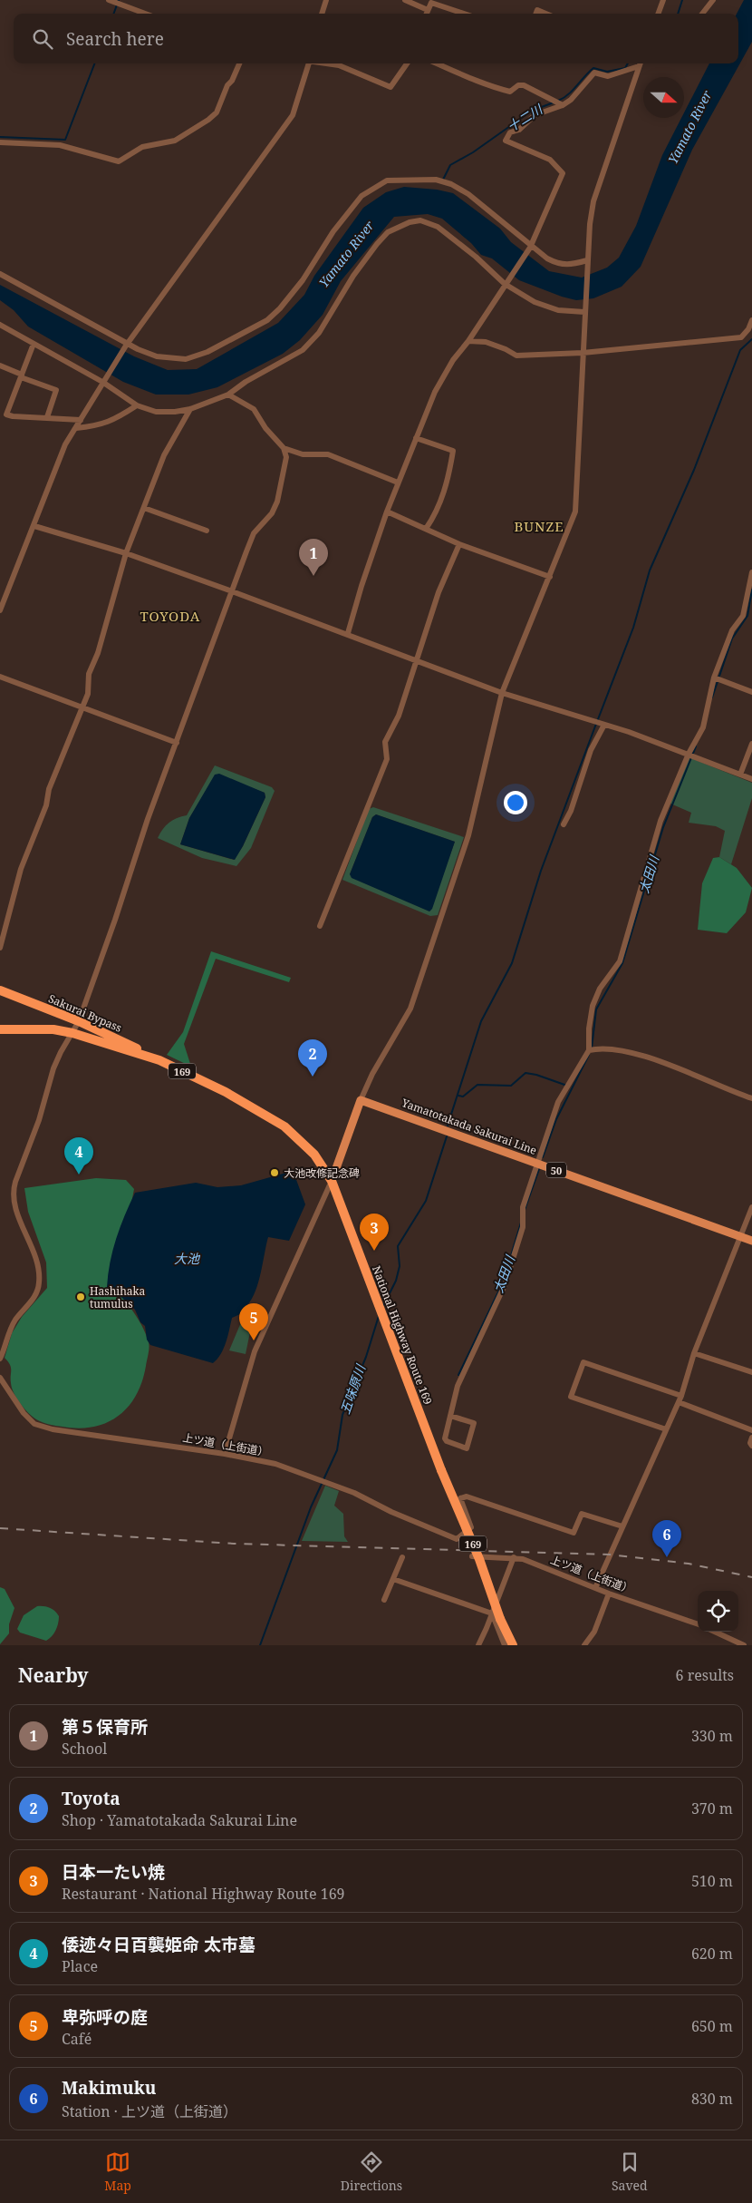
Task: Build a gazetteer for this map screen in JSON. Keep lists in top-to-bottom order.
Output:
{
  "streets": {
    "highway": ["Sakurai Bypass", "169", "National Highway Route 169"],
    "main road": ["Yamatotakada Sakurai Line", "50"],
    "street": ["上ツ道（上街道）"]
  },
  "crossings": [
    ["Sakurai Bypass", "National Highway Route 169"]
  ],
  "districts": ["BUNZE", "TOYODA"],
  "water": [
    "十二川",
    "Yamato River",
    "太田川",
    "大池",
    "五味原川"
  ],
  "places": ["大池改修記念碑", "Hashihaka tumulus"],
  "north": "right",
  "page": {
    "search": "Search here",
    "pins": [
      "1",
      "2",
      "4",
      "3",
      "5",
      "6"
    ],
    "heading": ["Nearby", "6 results"],
    "list": [
      {
        "mark": "1",
        "name": "第５保育所",
        "note": "School",
        "value": "330 m"
      },
      {
        "mark": "2",
        "name": "Toyota",
        "note": "Shop · Yamatotakada Sakurai Line",
        "value": "370 m"
      },
      {
        "mark": "3",
        "name": "日本一たい焼",
        "note": "Restaurant · National Highway Route 169",
        "value": "510 m"
      },
      {
        "mark": "4",
        "name": "倭迹々日百襲姫命 太市墓",
        "note": "Place",
        "value": "620 m"
      },
      {
        "mark": "5",
        "name": "卑弥呼の庭",
        "note": "Café",
        "value": "650 m"
      },
      {
        "mark": "6",
        "name": "Makimuku",
        "note": "Station · 上ツ道（上街道）",
        "value": "830 m"
      }
    ],
    "nav": ["Map", "Directions", "Saved"]
  }
}
